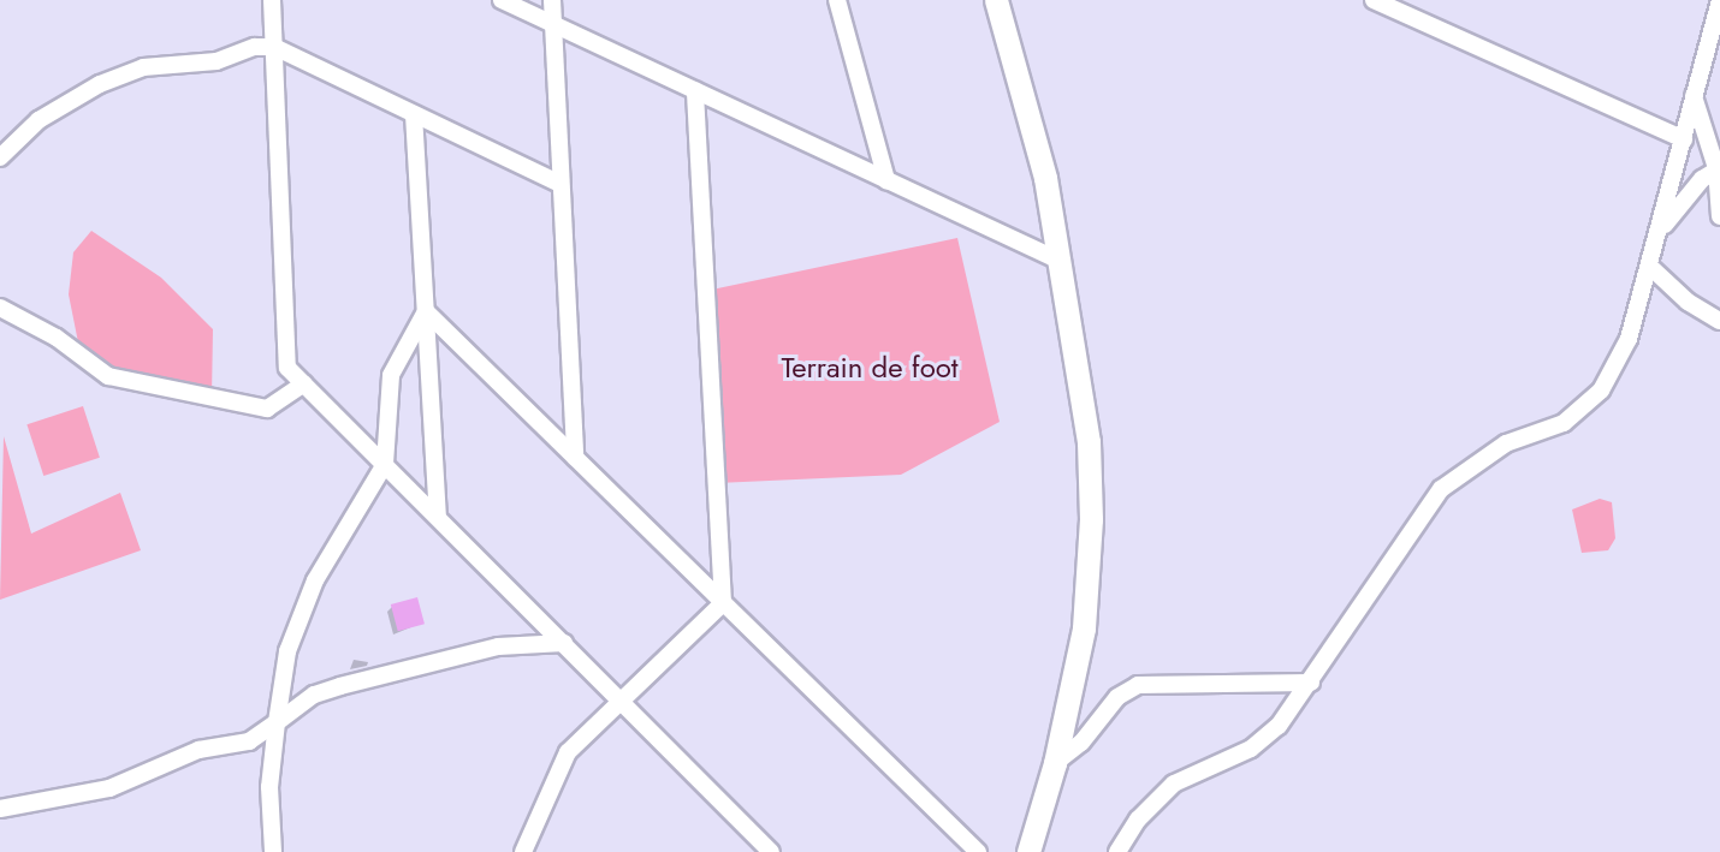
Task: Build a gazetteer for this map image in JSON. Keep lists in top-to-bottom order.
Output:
{
  "parks": ["Terrain de foot"]
}
